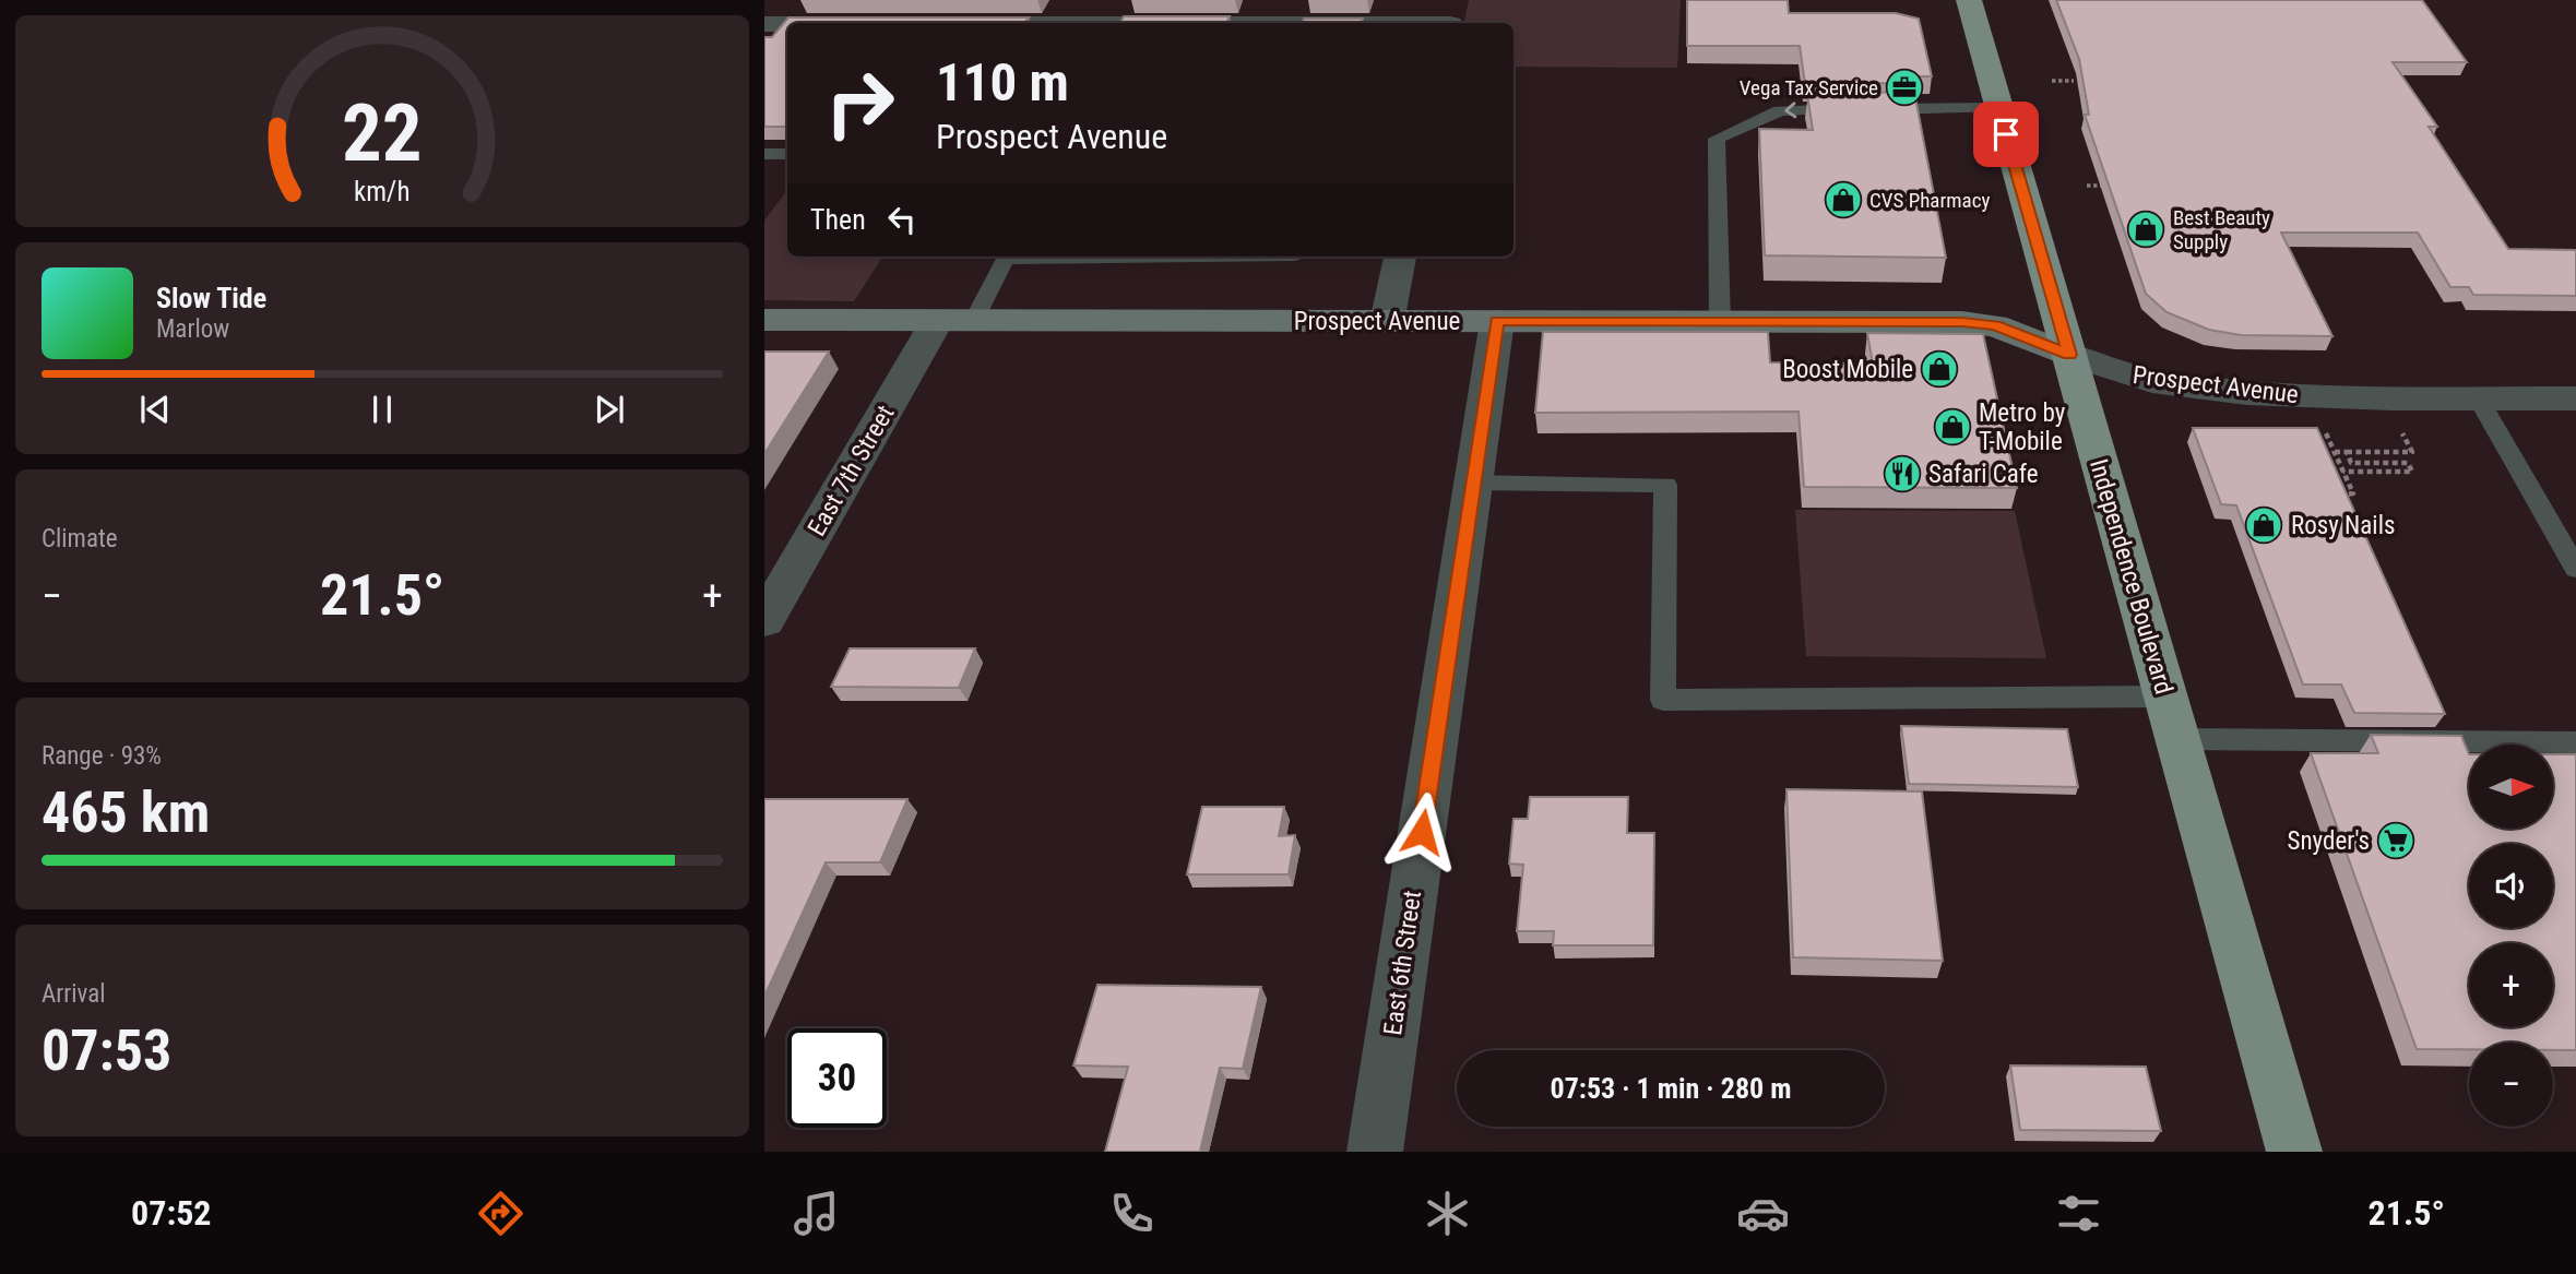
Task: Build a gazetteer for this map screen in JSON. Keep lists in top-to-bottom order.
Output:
{
  "streets": {
    "main road": ["Prospect Avenue", "Independence Boulevard"],
    "street": ["East 7th Street", "East 6th Street"]
  },
  "crossings": [
    ["Prospect Avenue", "East 7th Street"],
    ["Prospect Avenue", "Independence Boulevard"],
    ["Prospect Avenue", "East 6th Street"]
  ],
  "places": {
    "office": ["Vega Tax Service"],
    "shop": [
      "CVS Pharmacy",
      "Best Beauty Supply",
      "Boost Mobile",
      "Metro by T-Mobile",
      "Rosy Nails"
    ],
    "restaurant": ["Safari Cafe"],
    "supermarket": ["Snyder's"]
  },
  "north": "right",
  "page": {
    "turn": ["110 m", "Prospect Avenue"],
    "then": "Then",
    "song": ["Slow Tide", "Marlow"],
    "tile": [
      "Climate",
      ["Range · 93%", "465 km"],
      ["Arrival", "07:53"]
    ],
    "heat": ["−", "21.5°", "+"],
    "map_buttons": ["+", "−"],
    "limit": "30",
    "trip": "07:53 · 1 min · 280 m",
    "tabs": ["07:52", "21.5°"],
    "gauge": ["22", "km/h"]
  }
}
